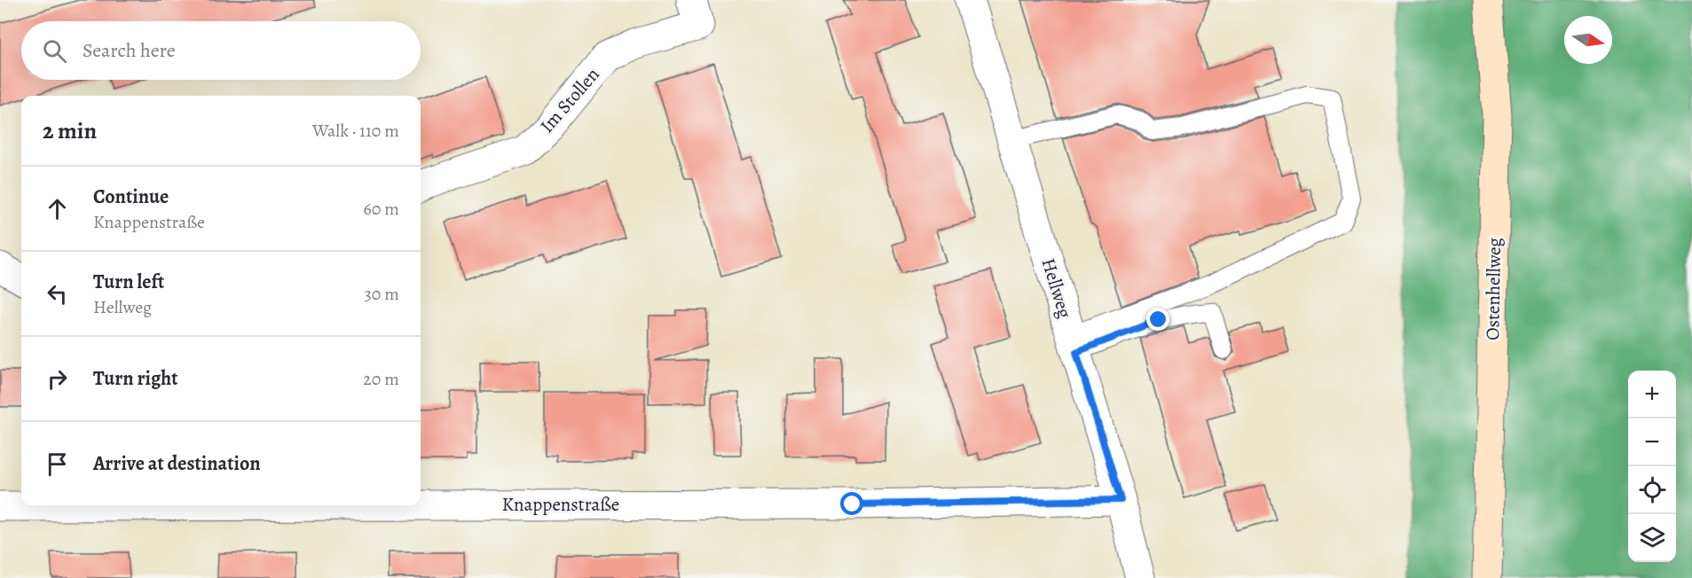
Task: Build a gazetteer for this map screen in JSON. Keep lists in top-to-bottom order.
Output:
{
  "streets": {
    "main road": ["Ostenhellweg"],
    "street": ["Im Stollen", "Hellweg", "Knappenstraße"]
  },
  "crossings": [
    ["Hellweg", "Knappenstraße"]
  ],
  "north": "right",
  "page": {
    "search": "Search here",
    "heading": ["2 min", "Walk · 110 m"],
    "list": [
      ["Continue", "Knappenstraße", "60 m"],
      ["Turn left", "Hellweg", "30 m"],
      ["Turn right", "20 m"],
      "Arrive at destination"
    ],
    "map_buttons": ["+", "−"]
  }
}
